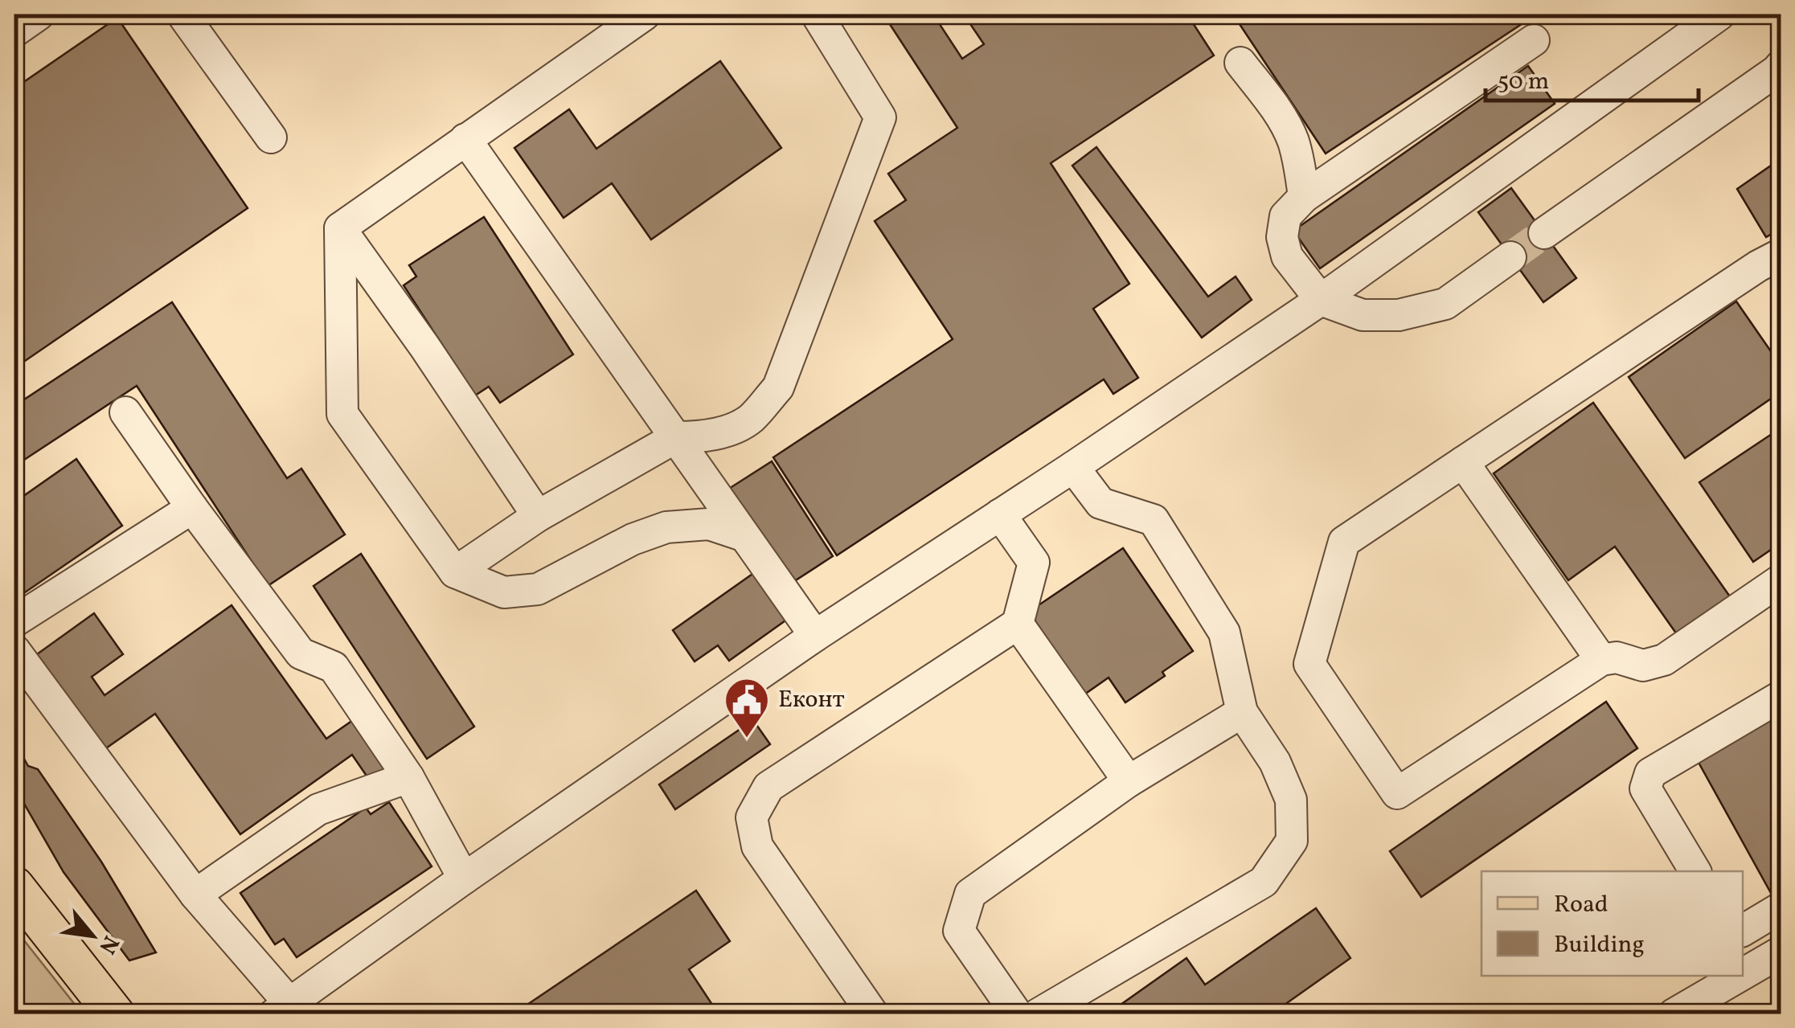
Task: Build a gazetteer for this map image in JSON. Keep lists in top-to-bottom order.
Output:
{
  "places": {
    "public building": ["Еконт"]
  },
  "legend": ["Road", "Building"],
  "scale_bar": "50 m",
  "north": "bottom right"
}
